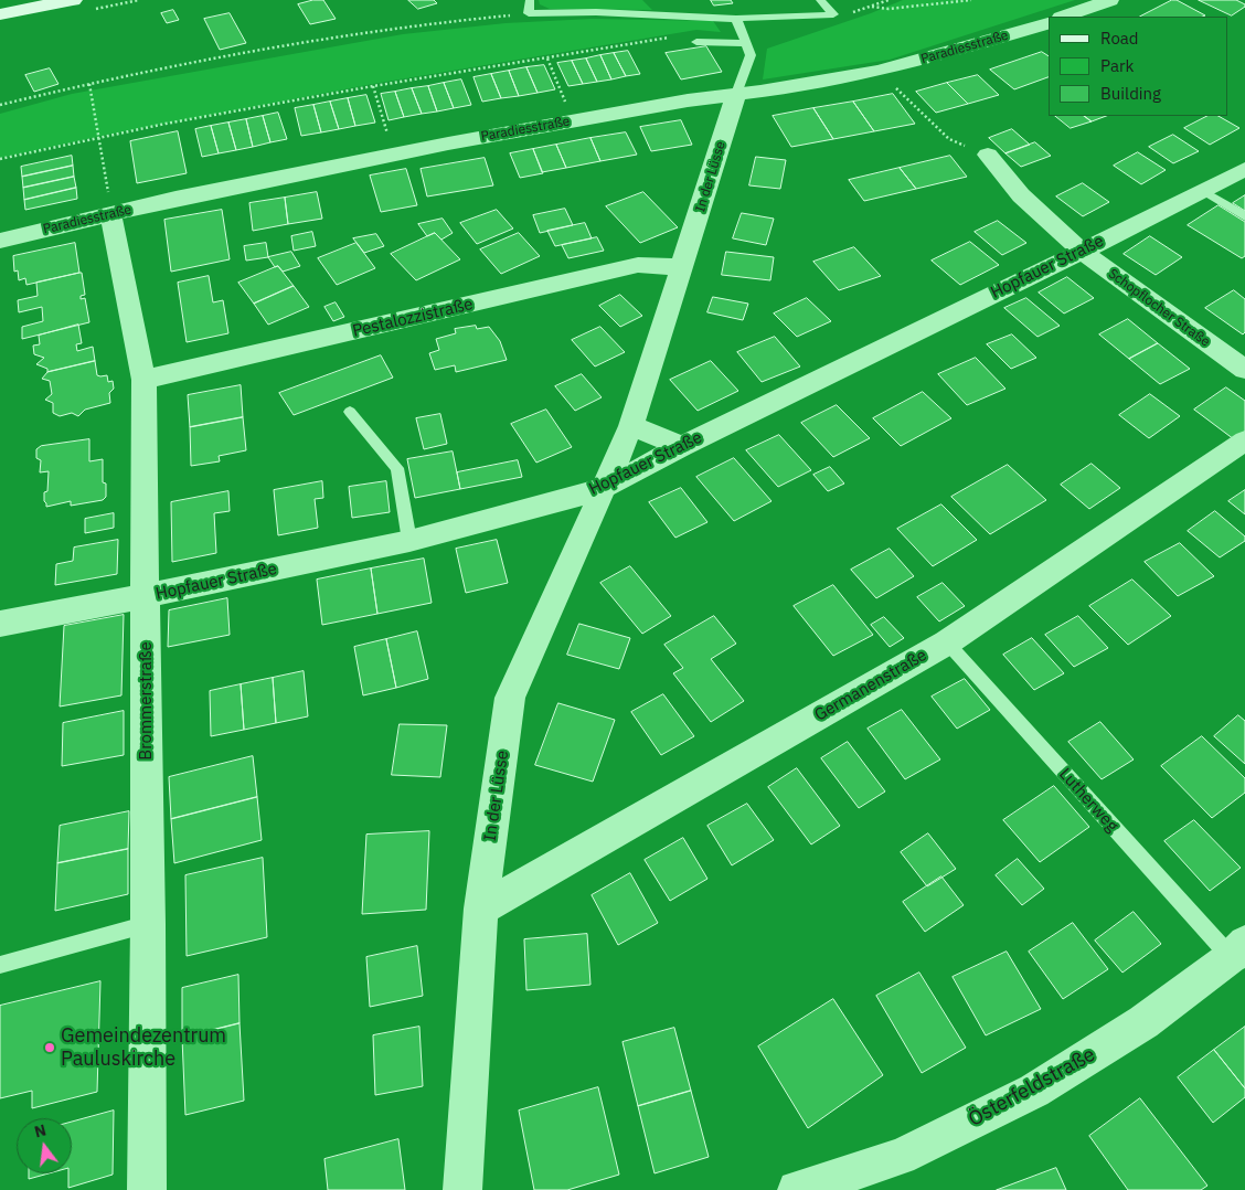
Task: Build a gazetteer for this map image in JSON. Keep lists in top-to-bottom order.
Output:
{
  "streets": {
    "street": [
      "Paradiesstraße",
      "In der Lüsse",
      "Hopfauer Straße",
      "Schopflocher Straße",
      "Pestalozzistraße",
      "Germanenstraße",
      "Brommerstraße",
      "Österfeldstraße"
    ],
    "lane": ["Lutherweg"]
  },
  "crossings": [
    ["Paradiesstraße", "In der Lüsse"],
    ["Paradiesstraße", "Brommerstraße"],
    ["In der Lüsse", "Hopfauer Straße"],
    ["In der Lüsse", "Pestalozzistraße"],
    ["In der Lüsse", "Germanenstraße"],
    ["Hopfauer Straße", "Schopflocher Straße"],
    ["Hopfauer Straße", "Brommerstraße"],
    ["Pestalozzistraße", "Brommerstraße"],
    ["Germanenstraße", "Lutherweg"],
    ["Lutherweg", "Österfeldstraße"]
  ],
  "places": ["Gemeindezentrum Pauluskirche"],
  "legend": ["Road", "Park", "Building"],
  "north": "top"
}
